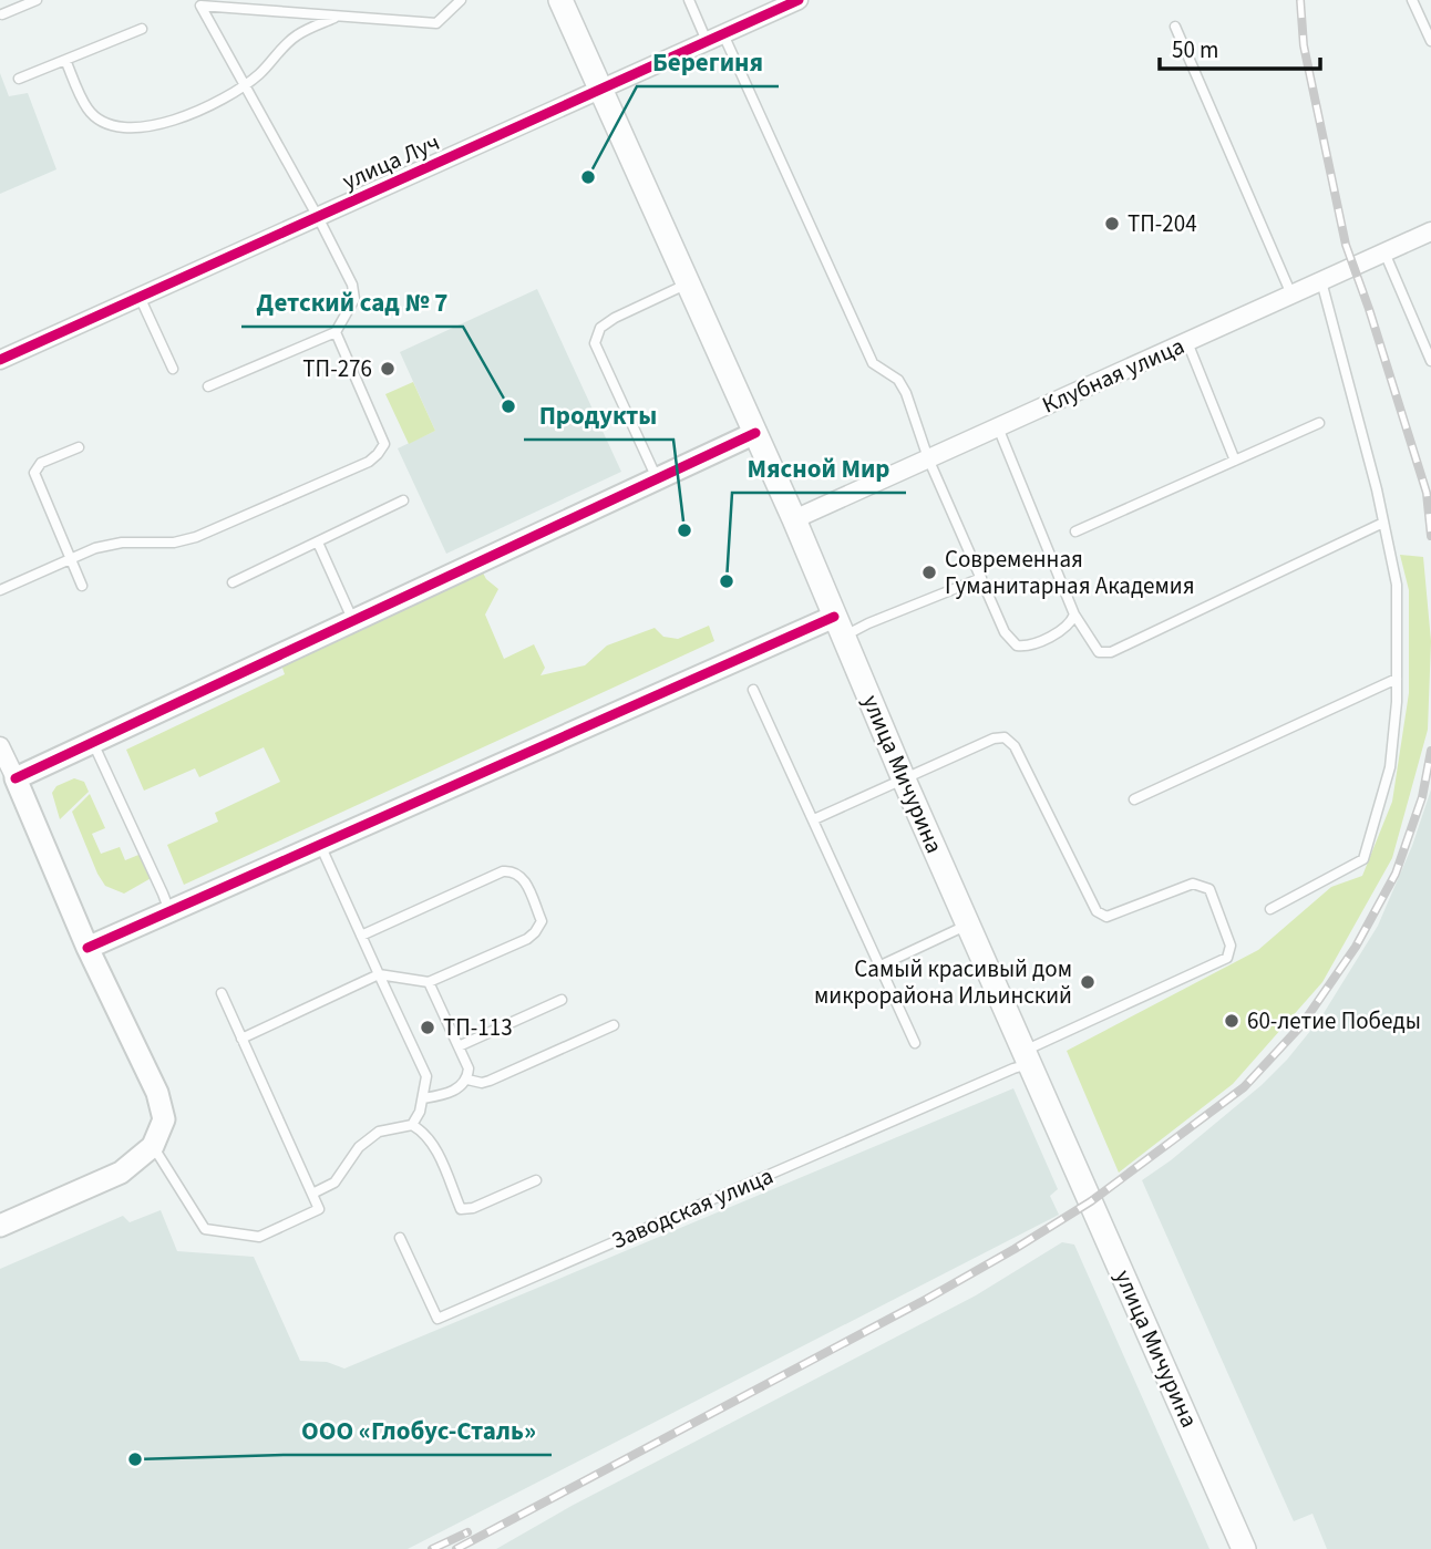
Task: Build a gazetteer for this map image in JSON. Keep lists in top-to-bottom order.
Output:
{
  "streets": {
    "main road": ["улица Мичурина"],
    "street": ["улица Луч", "Клубная улица"],
    "lane": ["Заводская улица"]
  },
  "crossings": [
    ["улица Луч", "улица Мичурина"],
    ["Клубная улица", "улица Мичурина"],
    ["улица Мичурина", "Заводская улица"]
  ],
  "places": [
    "Берегиня",
    "ТП-204",
    "ТП-276",
    "Детский сад № 7",
    "Продукты",
    "Современная Гуманитарная Академия",
    "Мясной Мир",
    "Самый красивый дом микрорайона Ильинский",
    "60-летие Победы",
    "ТП-113",
    "ООО «Глобус-Сталь»"
  ],
  "scale_bar": "50 m"
}
